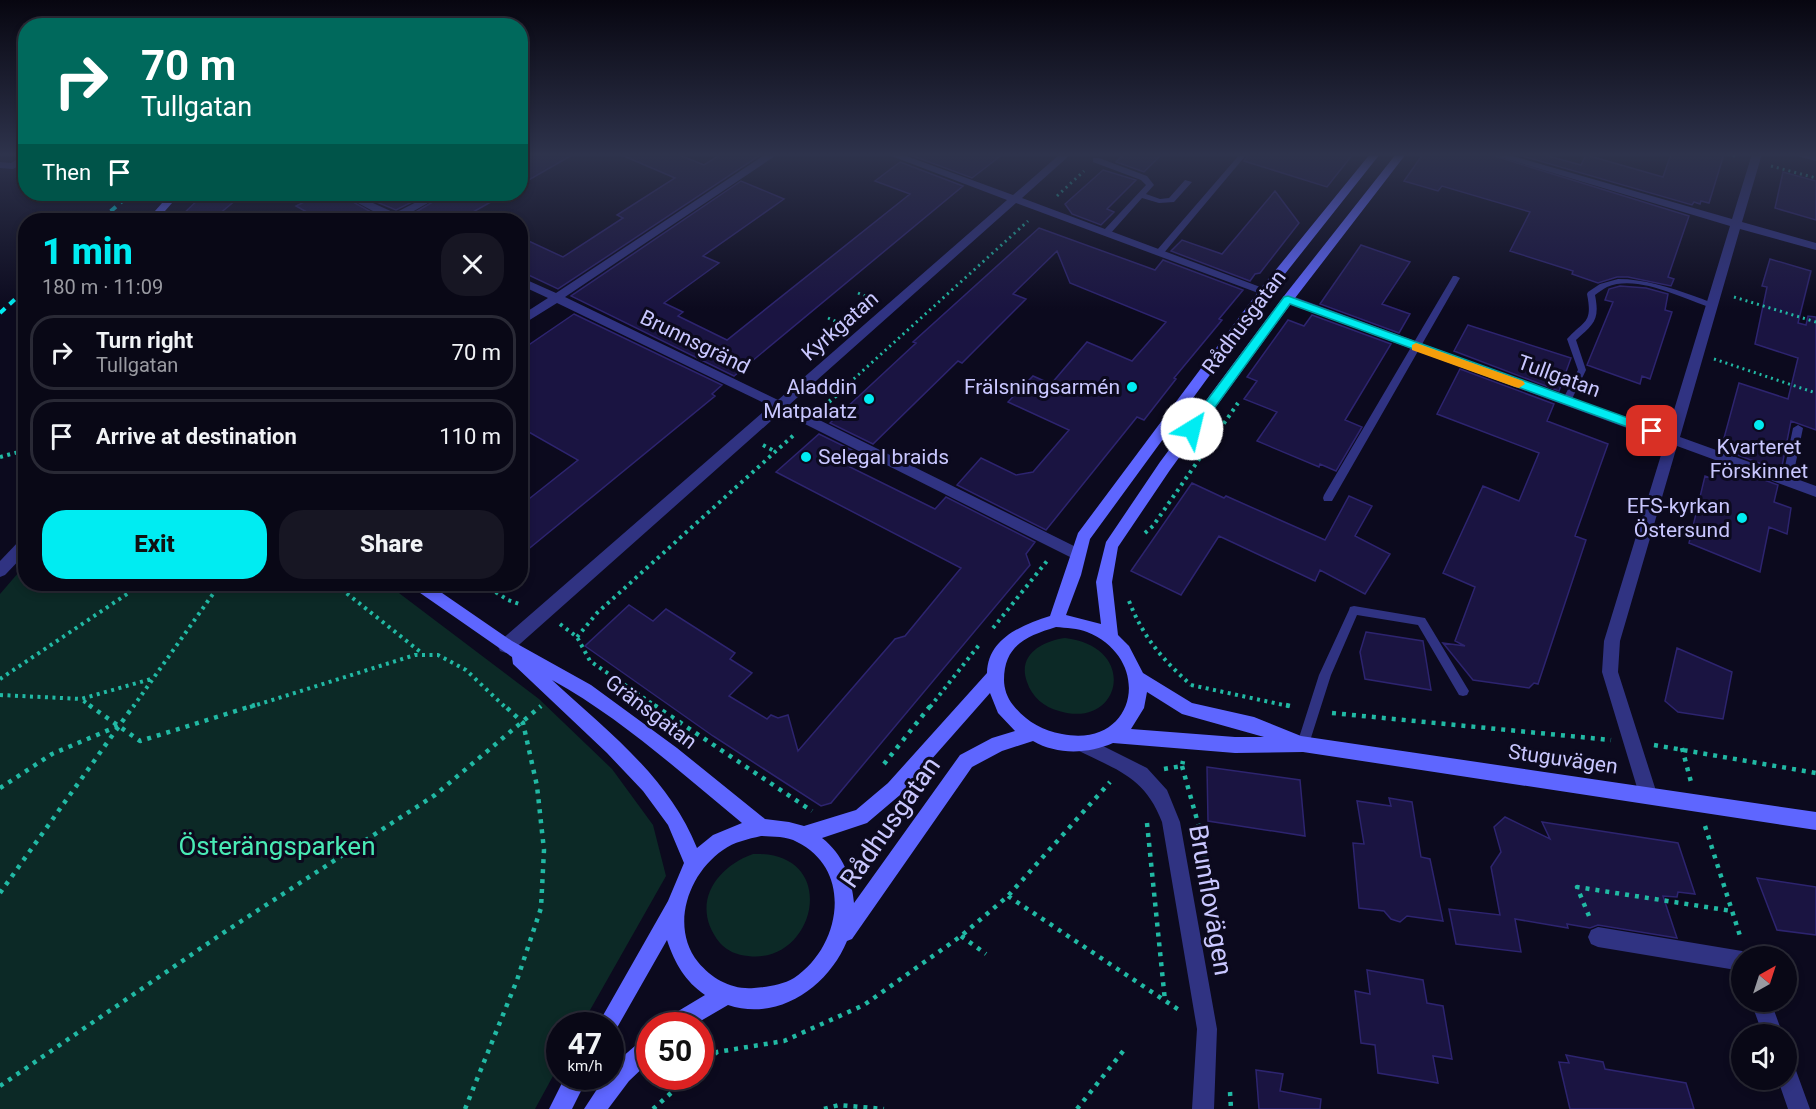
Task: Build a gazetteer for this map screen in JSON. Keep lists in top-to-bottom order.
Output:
{
  "streets": {
    "main road": ["Rådhusgatan", "Gränsgatan", "Stuguvägen"],
    "street": [
      "Kyrkgatan",
      "Brunnsgränd",
      "Tullgatan",
      "Brunflovägen"
    ]
  },
  "crossings": [
    ["Rådhusgatan", "Brunnsgränd"],
    ["Rådhusgatan", "Tullgatan"],
    ["Rådhusgatan", "Gränsgatan"],
    ["Rådhusgatan", "Stuguvägen"],
    ["Rådhusgatan", "Brunflovägen"],
    ["Kyrkgatan", "Brunnsgränd"],
    ["Kyrkgatan", "Gränsgatan"],
    ["Stuguvägen", "Brunflovägen"]
  ],
  "parks": ["Österängsparken"],
  "places": [
    "Frälsningsarmén",
    "Aladdin Matpalatz",
    "Kvarteret Förskinnet",
    "Selegal braids",
    "EFS-kyrkan Östersund"
  ],
  "north": "top right",
  "page": {
    "turn": ["70 m", "Tullgatan"],
    "then": "Then",
    "heading": ["1 min", "180 m · 11:09"],
    "list": [
      {
        "name": "Turn right",
        "note": "Tullgatan",
        "value": "70 m"
      },
      {
        "name": "Arrive at destination",
        "value": "110 m"
      }
    ],
    "buttons": ["Exit", "Share"],
    "speed": "47 km/h",
    "limit": "50"
  }
}
